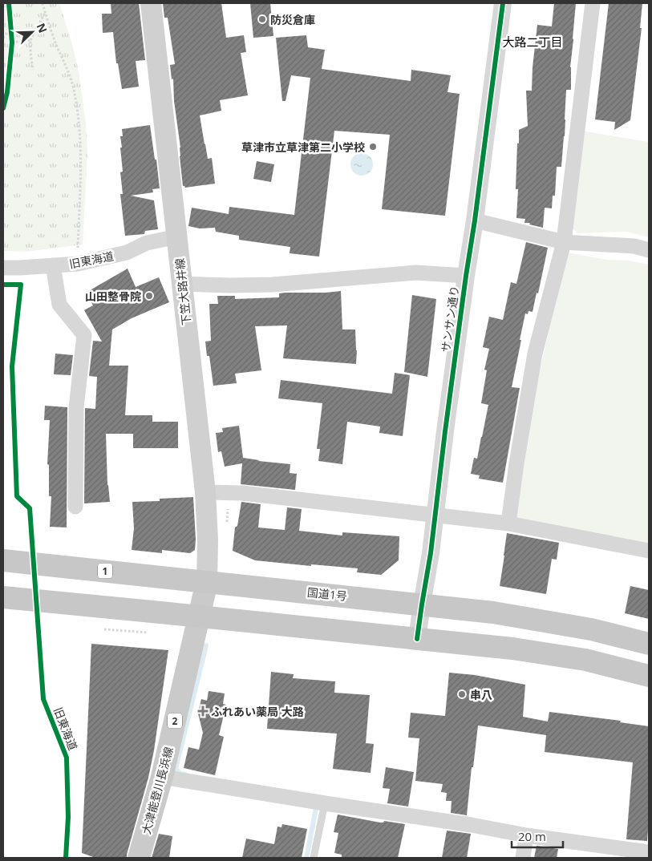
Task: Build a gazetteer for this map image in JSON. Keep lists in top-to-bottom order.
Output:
{
  "streets": {
    "highway": ["1", "国道1号"],
    "main road": ["下笠大路井線", "2", "大津能登川長浜線"],
    "street": ["旧東海道", "サンサン通り"]
  },
  "crossings": [
    ["旧東海道", "下笠大路井線"],
    ["下笠大路井線", "国道1号"],
    ["下笠大路井線", "大津能登川長浜線"],
    ["サンサン通り", "国道1号"],
    ["国道1号", "大津能登川長浜線"]
  ],
  "districts": ["大路二丁目"],
  "places": {
    "other": [
      "防災倉庫",
      "草津市立草津第二小学校",
      "山田整骨院",
      "串八"
    ],
    "health": ["ふれあい薬局 大路"]
  },
  "scale_bar": "20 m",
  "north": "top right"
}
